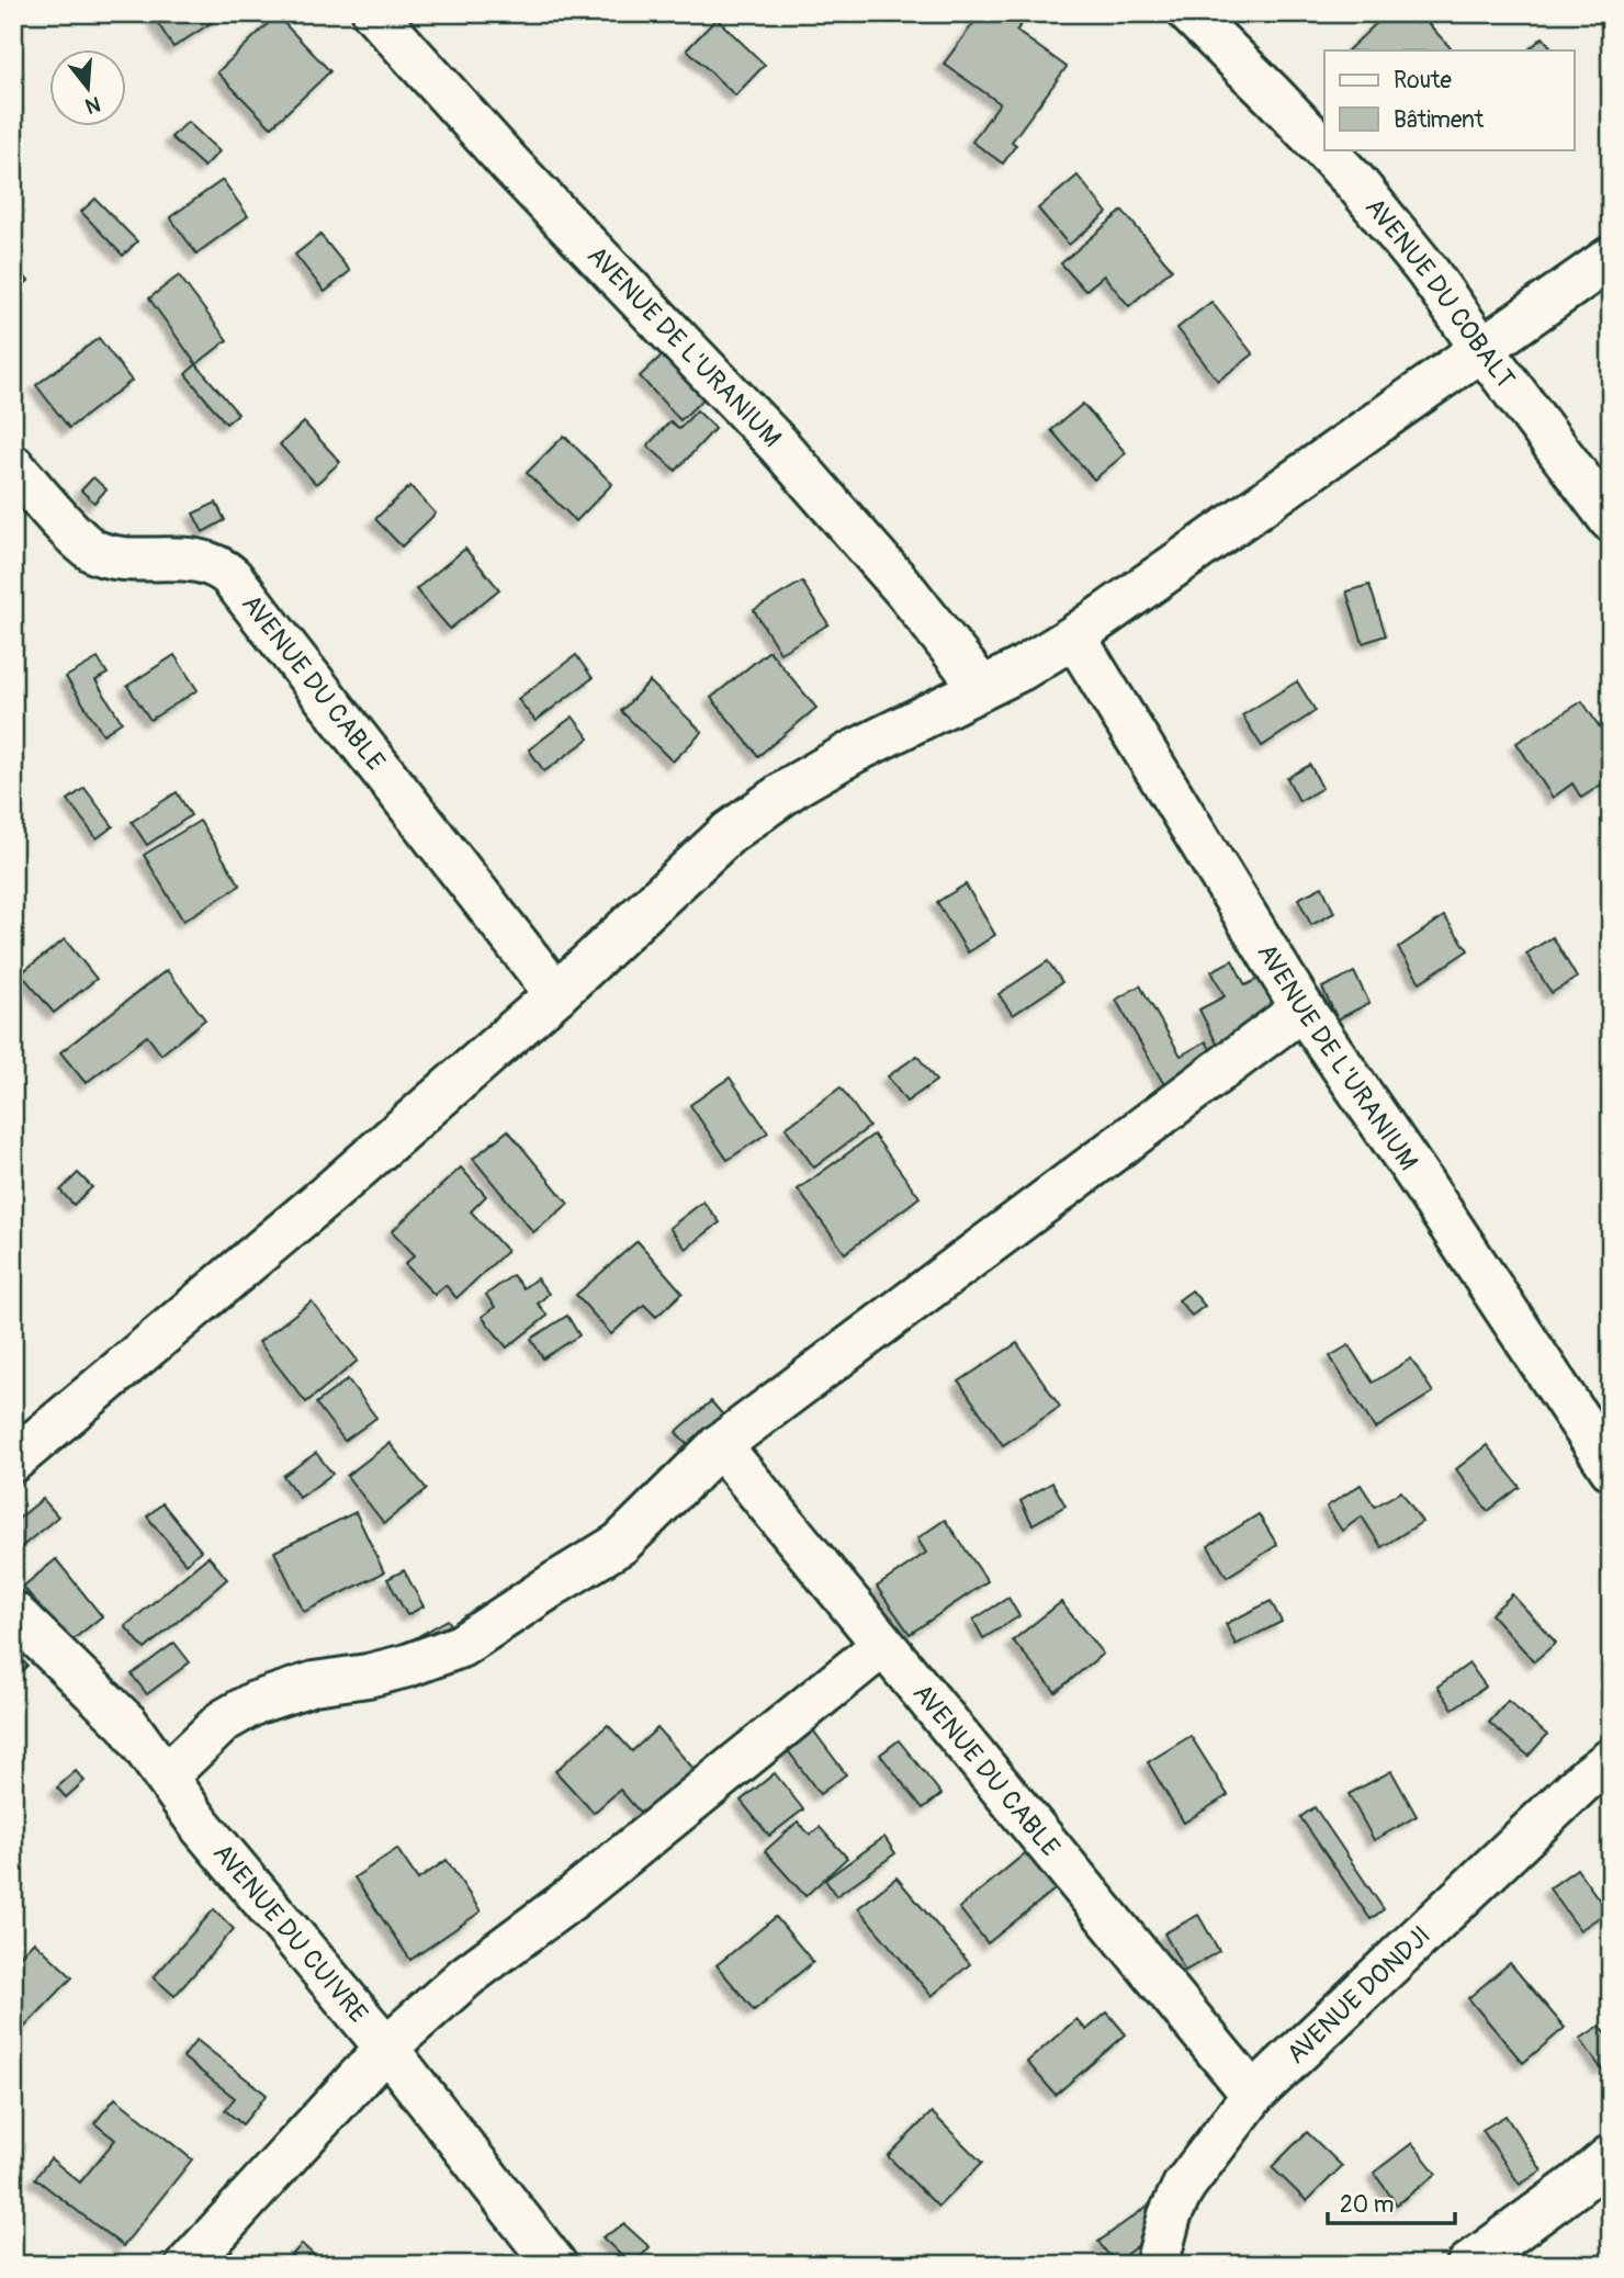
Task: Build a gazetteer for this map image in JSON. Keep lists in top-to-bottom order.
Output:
{
  "streets": {
    "street": [
      "AVENUE DU COBALT",
      "AVENUE DE L'URANIUM",
      "AVENUE DU CABLE",
      "AVENUE DU CUIVRE",
      "AVENUE DONDJI"
    ]
  },
  "crossings": [
    ["AVENUE DU CABLE", "AVENUE DONDJI"]
  ],
  "legend": ["Route", "Bâtiment"],
  "scale_bar": "20 m",
  "north": "bottom"
}
